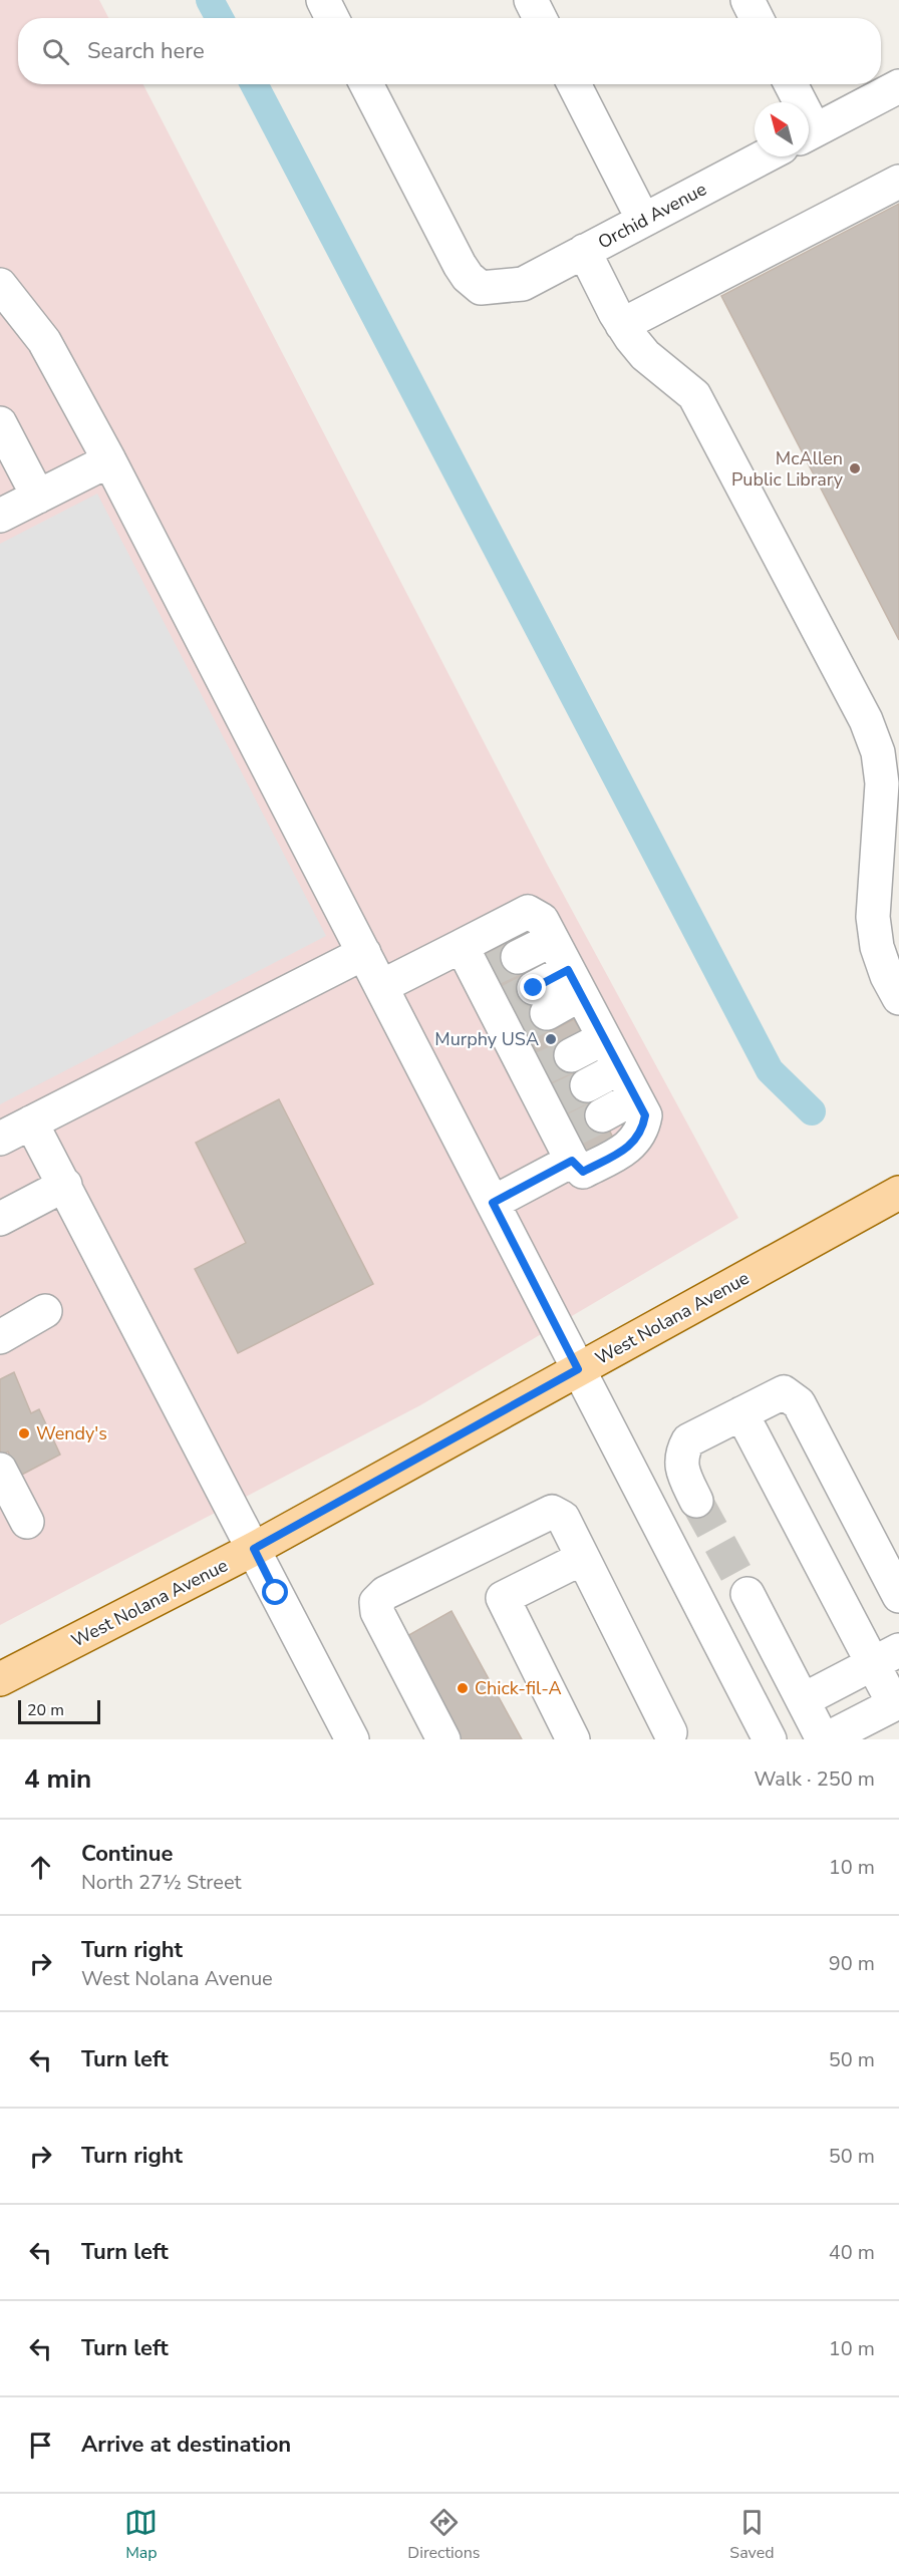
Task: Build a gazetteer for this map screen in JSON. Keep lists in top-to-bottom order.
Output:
{
  "streets": {
    "main road": ["West Nolana Avenue"],
    "street": ["Orchid Avenue"]
  },
  "places": [
    "McAllen Public Library",
    "Murphy USA",
    "Wendy's",
    "Chick-fil-A"
  ],
  "scale_bar": "20 m",
  "north": "top left",
  "page": {
    "search": "Search here",
    "scale": "20 m",
    "heading": ["4 min", "Walk · 250 m"],
    "list": [
      ["Continue", "North 27½ Street", "10 m"],
      ["Turn right", "West Nolana Avenue", "90 m"],
      ["Turn left", "50 m"],
      ["Turn right", "50 m"],
      ["Turn left", "40 m"],
      ["Turn left", "10 m"],
      "Arrive at destination"
    ],
    "nav": ["Map", "Directions", "Saved"]
  }
}
